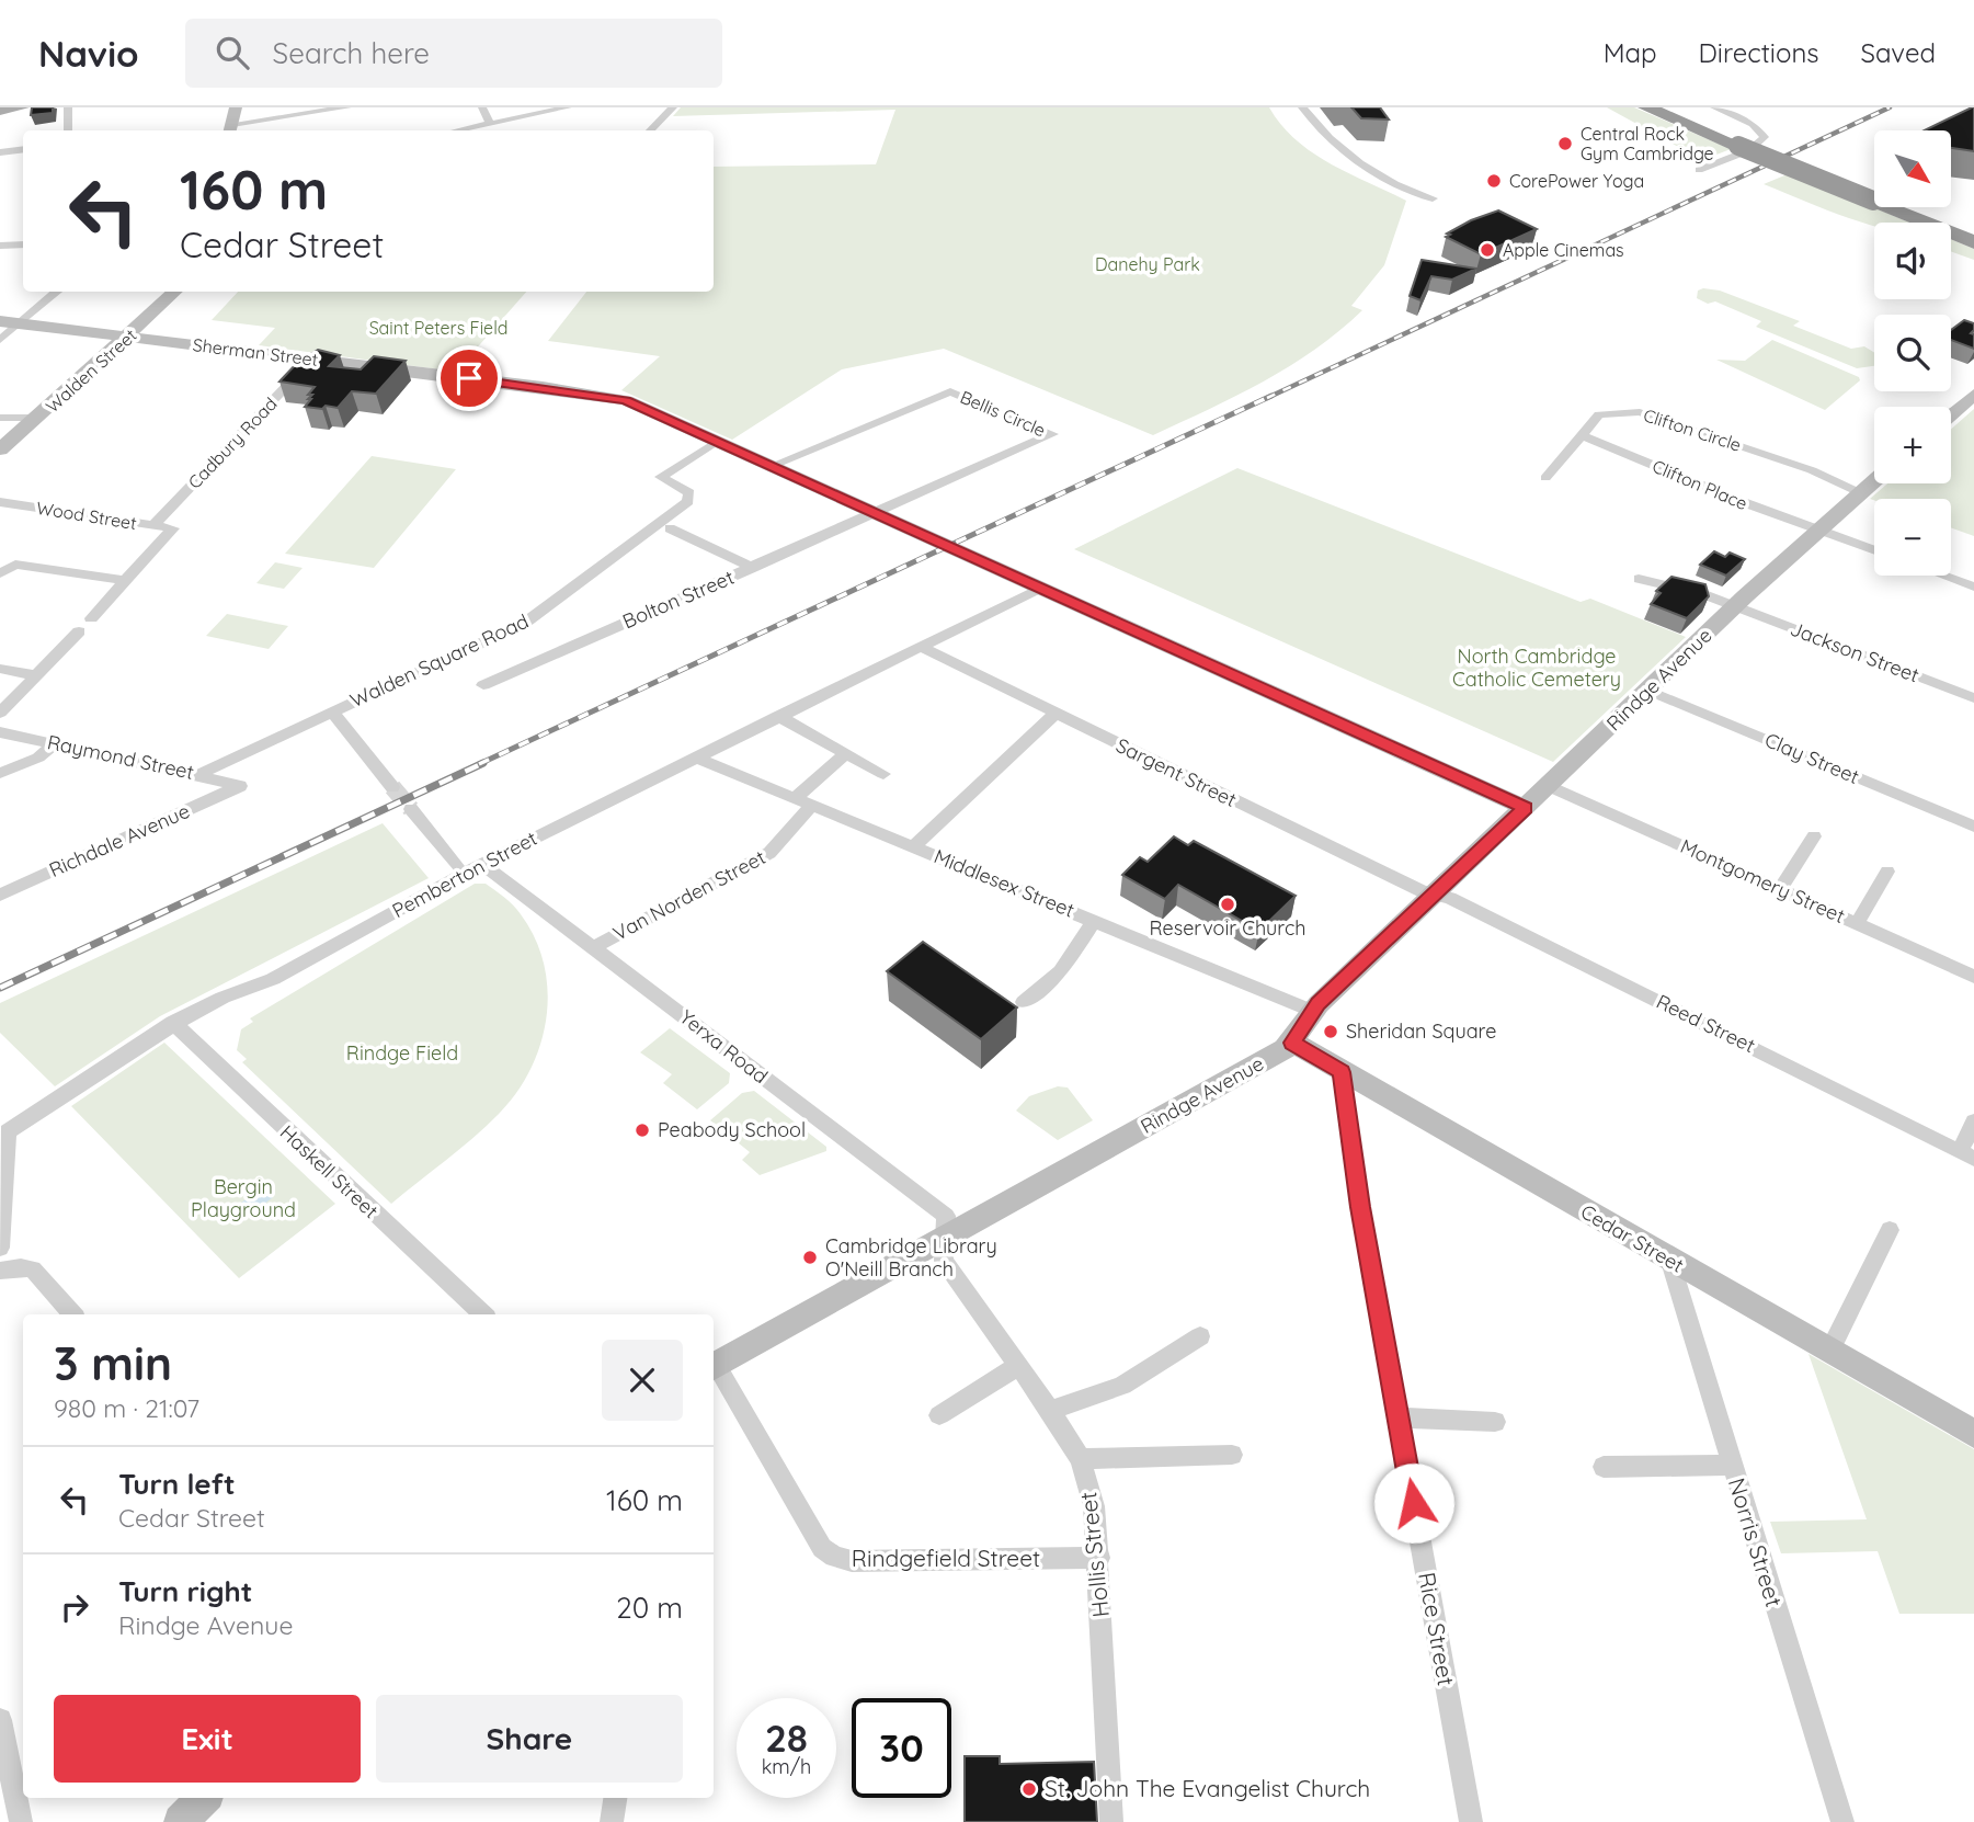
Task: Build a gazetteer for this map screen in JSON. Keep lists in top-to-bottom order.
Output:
{
  "streets": {
    "street": [
      "Sherman Street",
      "Walden Street",
      "Bellis Circle",
      "Clifton Circle",
      "Cadbury Road",
      "Clifton Place",
      "Wood Street",
      "Bolton Street",
      "Jackson Street",
      "Walden Square Road",
      "Rindge Avenue",
      "Raymond Street",
      "Clay Street",
      "Sargent Street",
      "Richdale Avenue",
      "Pemberton Street",
      "Montgomery Street",
      "Middlesex Street",
      "Van Norden Street",
      "Reed Street",
      "Yerxa Road",
      "Haskell Street",
      "Cedar Street",
      "Norris Street",
      "Hollis Street",
      "Rindgefield Street",
      "Rice Street"
    ]
  },
  "crossings": [
    ["Sherman Street", "Walden Street"],
    ["Sherman Street", "Bellis Circle"],
    ["Sherman Street", "Cadbury Road"],
    ["Sherman Street", "Bolton Street"],
    ["Sherman Street", "Walden Square Road"],
    ["Sherman Street", "Rindge Avenue"],
    ["Sherman Street", "Pemberton Street"],
    ["Bellis Circle", "Bolton Street"],
    ["Clifton Circle", "Clifton Place"],
    ["Clifton Circle", "Rindge Avenue"],
    ["Cadbury Road", "Wood Street"],
    ["Clifton Place", "Rindge Avenue"],
    ["Jackson Street", "Rindge Avenue"],
    ["Walden Square Road", "Raymond Street"],
    ["Rindge Avenue", "Clay Street"],
    ["Rindge Avenue", "Sargent Street"],
    ["Rindge Avenue", "Montgomery Street"],
    ["Rindge Avenue", "Middlesex Street"],
    ["Rindge Avenue", "Reed Street"],
    ["Rindge Avenue", "Yerxa Road"],
    ["Rindge Avenue", "Cedar Street"],
    ["Rindge Avenue", "Hollis Street"],
    ["Raymond Street", "Richdale Avenue"],
    ["Sargent Street", "Pemberton Street"],
    ["Sargent Street", "Reed Street"],
    ["Pemberton Street", "Middlesex Street"],
    ["Pemberton Street", "Yerxa Road"],
    ["Pemberton Street", "Haskell Street"],
    ["Middlesex Street", "Van Norden Street"],
    ["Van Norden Street", "Yerxa Road"],
    ["Yerxa Road", "Hollis Street"],
    ["Cedar Street", "Norris Street"],
    ["Cedar Street", "Rice Street"],
    ["Hollis Street", "Rindgefield Street"]
  ],
  "parks": [
    "Danehy Park",
    "Saint Peters Field",
    "North Cambridge Catholic Cemetery",
    "Rindge Field",
    "Bergin Playground"
  ],
  "places": [
    "Central Rock Gym Cambridge",
    "CorePower Yoga",
    "Apple Cinemas",
    "Reservoir Church",
    "Sheridan Square",
    "Peabody School",
    "Cambridge Library O'Neill Branch",
    "St. John The Evangelist Church"
  ],
  "north": "bottom right",
  "page": {
    "header": "Navio",
    "search": "Search here",
    "nav": ["Map", "Directions", "Saved"],
    "map_buttons": ["+", "−"],
    "turn": ["160 m", "Cedar Street"],
    "heading": ["3 min", "980 m · 21:07"],
    "list": [
      {
        "name": "Turn left",
        "note": "Cedar Street",
        "value": "160 m"
      },
      {
        "name": "Turn right",
        "note": "Rindge Avenue",
        "value": "20 m"
      }
    ],
    "buttons": ["Exit", "Share"],
    "speed": "28 km/h",
    "limit": "30"
  }
}
